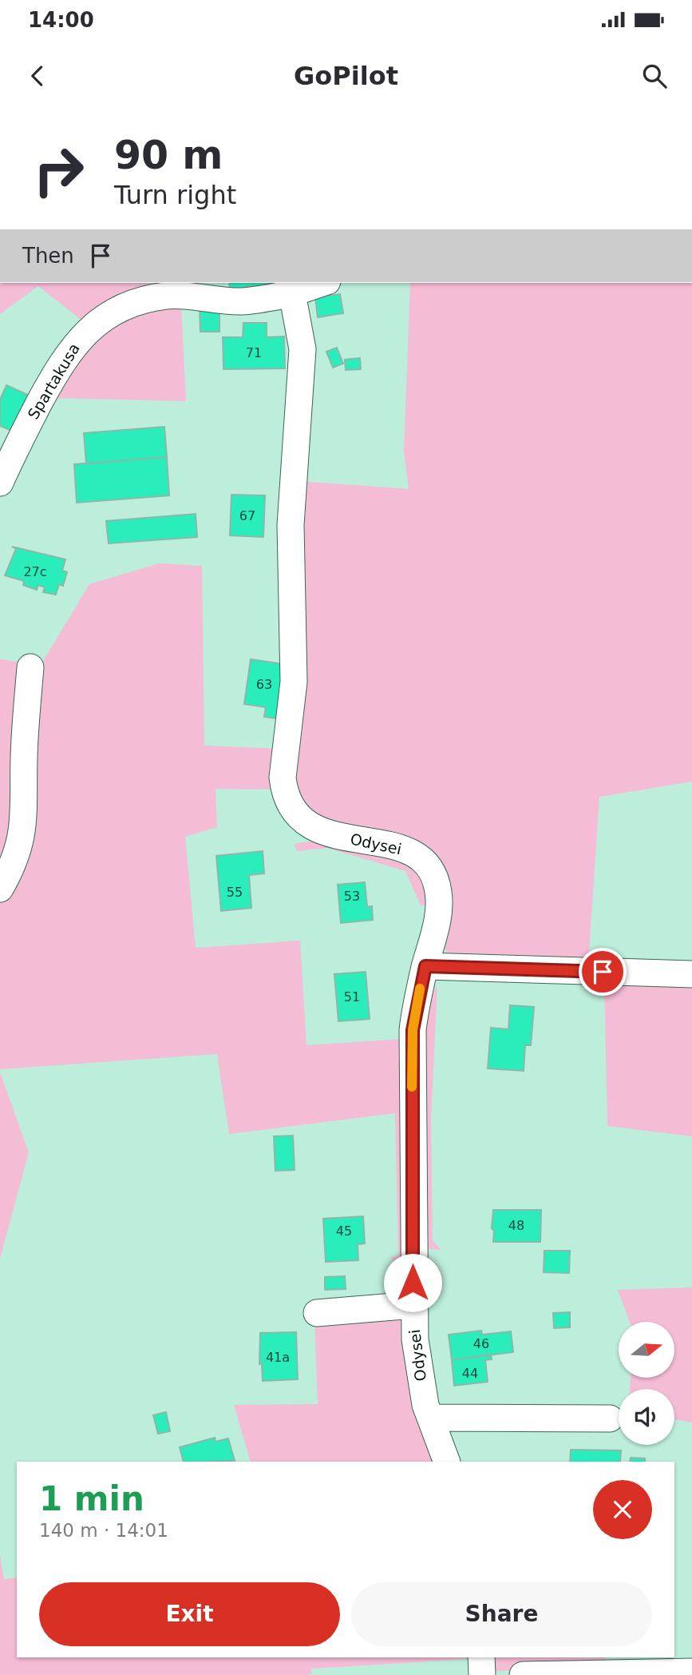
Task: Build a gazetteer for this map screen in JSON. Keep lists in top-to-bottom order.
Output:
{
  "streets": {
    "street": ["Spartakusa", "Odysei"]
  },
  "crossings": [
    ["Spartakusa", "Odysei"]
  ],
  "house_numbers": [
    "71",
    "67",
    "27c",
    "63",
    "55",
    "53",
    "51",
    "48",
    "45",
    "46",
    "41a",
    "44"
  ],
  "north": "right",
  "page": {
    "status": "14:00",
    "header": "GoPilot",
    "turn": ["90 m", "Turn right"],
    "then": "Then",
    "heading": ["1 min", "140 m · 14:01"],
    "buttons": ["Exit", "Share"]
  }
}
